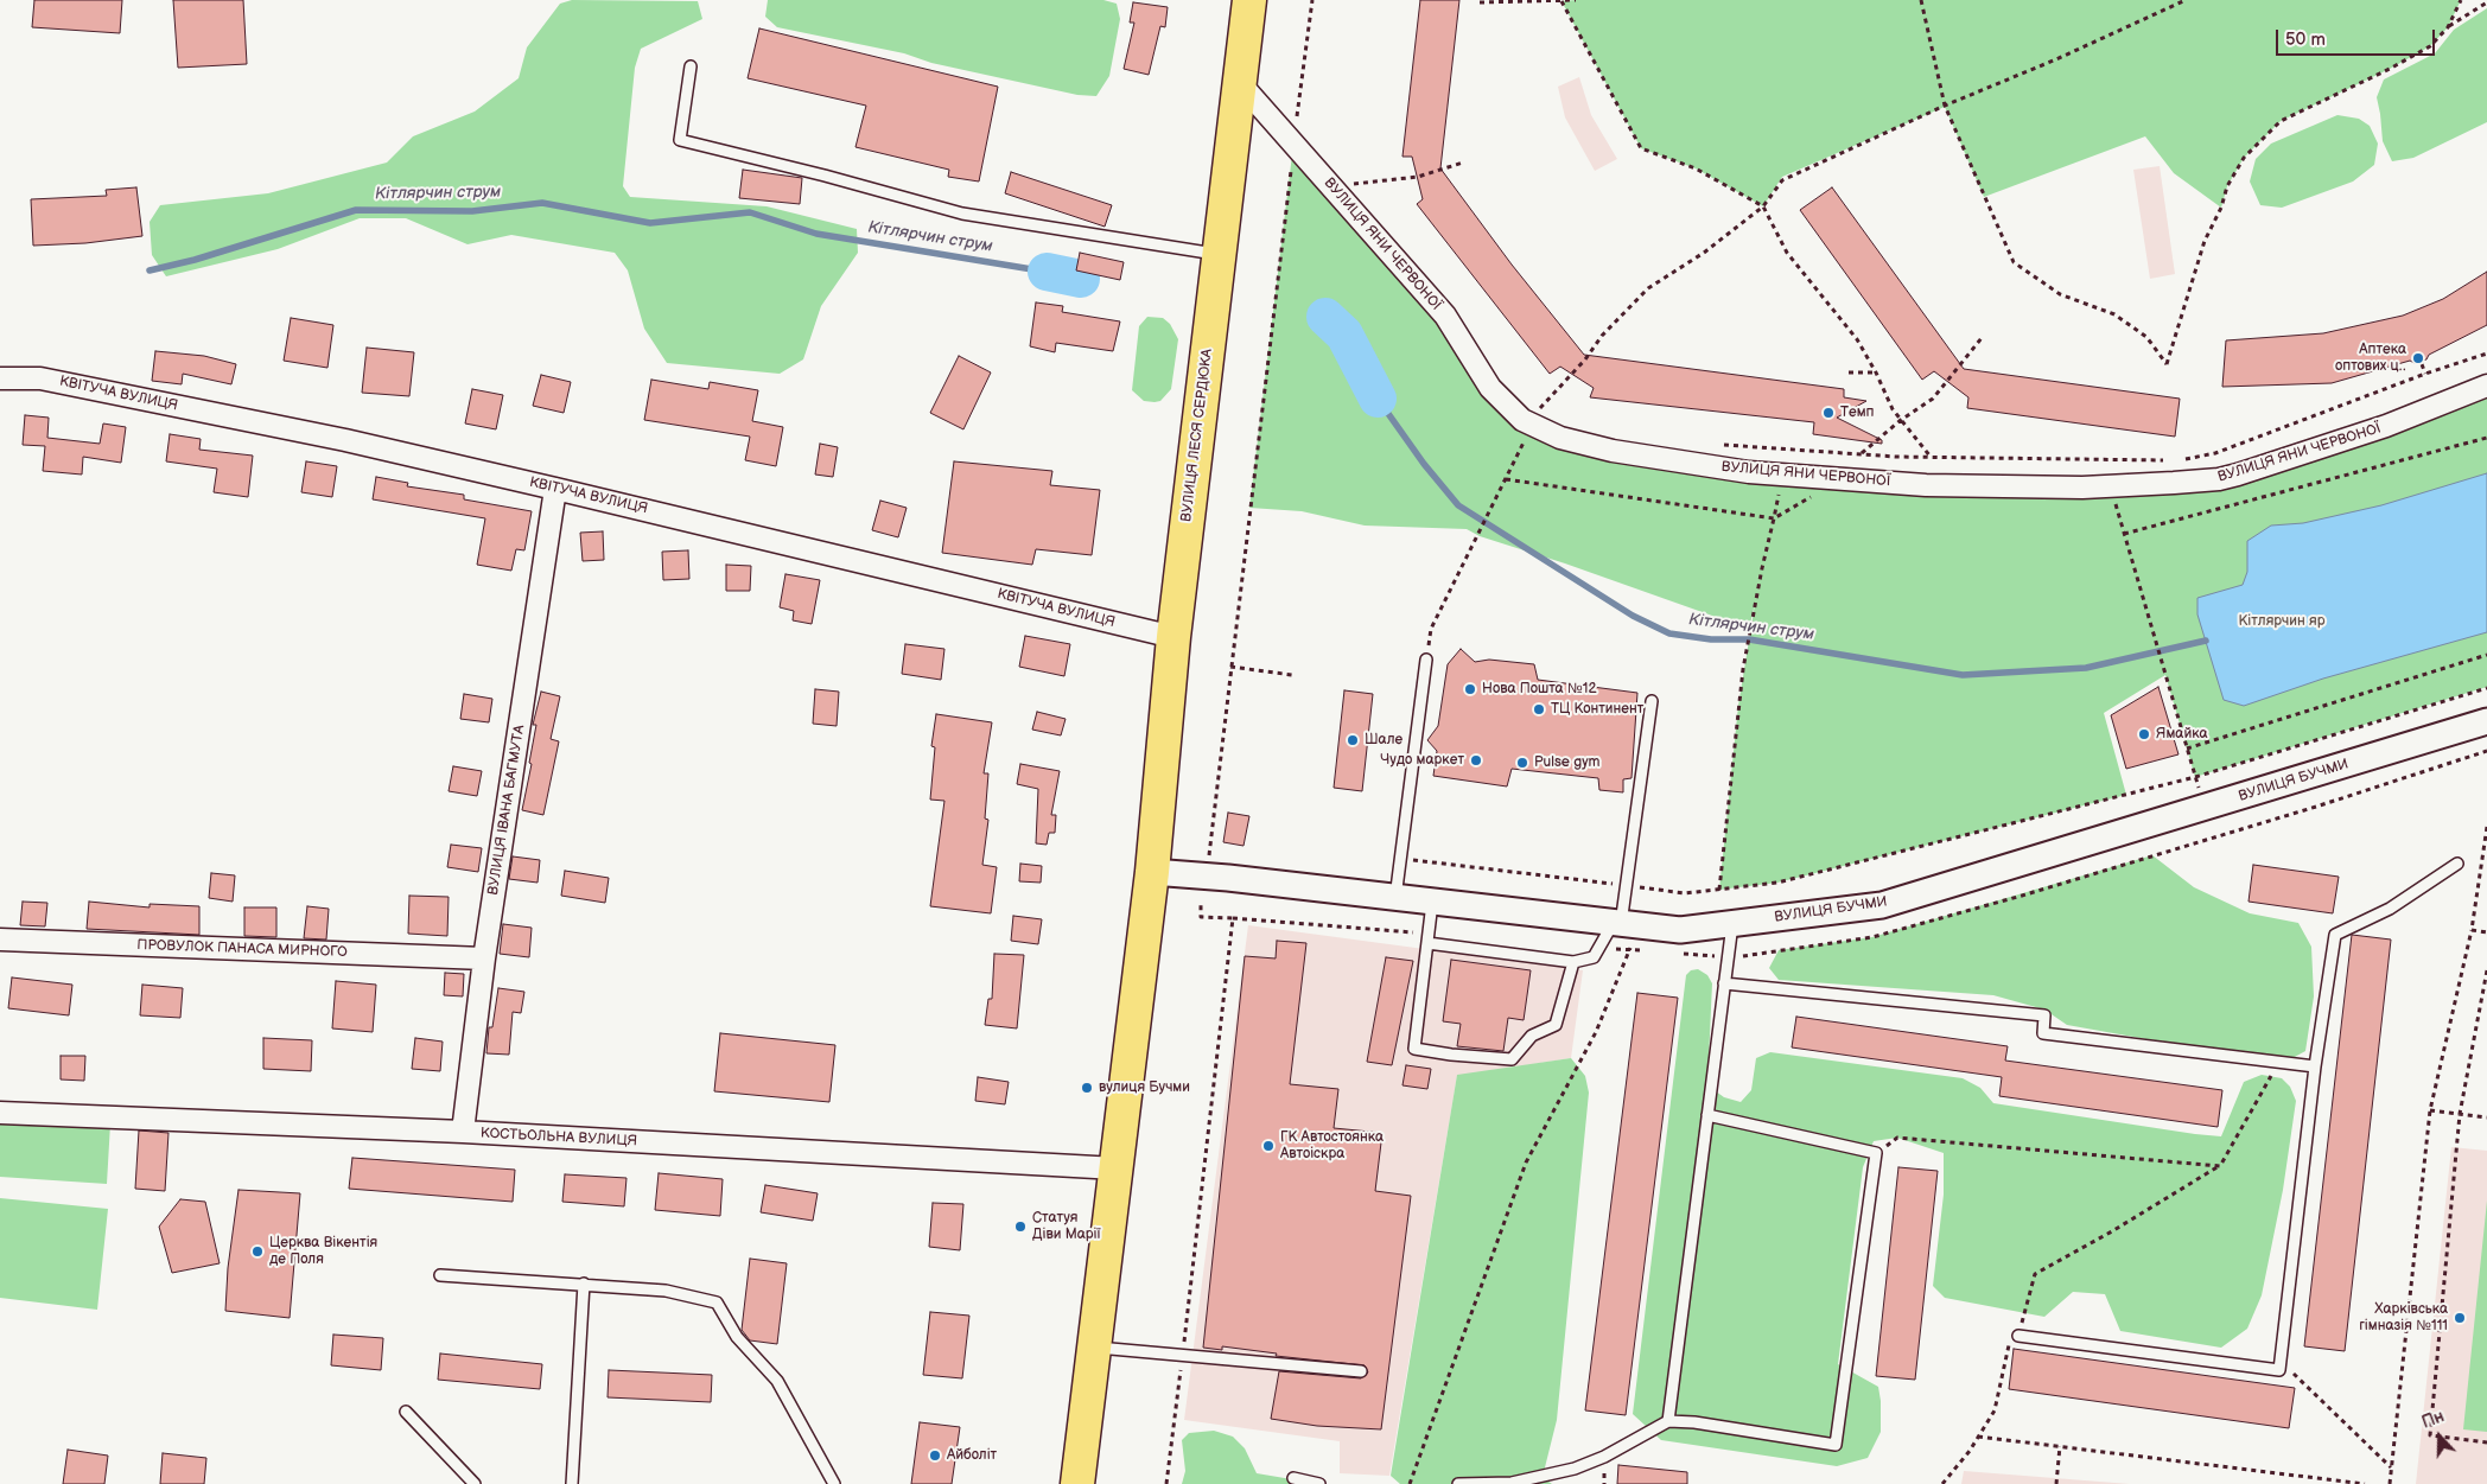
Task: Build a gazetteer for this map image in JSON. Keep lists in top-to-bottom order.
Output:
{
  "streets": {
    "main road": ["ВУЛИЦЯ ЛЕСЯ СЕРДЮКА"],
    "street": [
      "ВУЛИЦЯ ЯНИ ЧЕРВОНОЇ",
      "КВІТУЧА ВУЛИЦЯ",
      "ВУЛИЦЯ БУЧМИ",
      "ВУЛИЦЯ ІВАНА БАГМУТА",
      "ПРОВУЛОК ПАНАСА МИРНОГО",
      "КОСТЬОЛЬНА ВУЛИЦЯ"
    ]
  },
  "crossings": [
    ["ВУЛИЦЯ ЯНИ ЧЕРВОНОЇ", "ВУЛИЦЯ ЛЕСЯ СЕРДЮКА"],
    ["КВІТУЧА ВУЛИЦЯ", "ВУЛИЦЯ ЛЕСЯ СЕРДЮКА"],
    ["КВІТУЧА ВУЛИЦЯ", "ВУЛИЦЯ ІВАНА БАГМУТА"],
    ["ВУЛИЦЯ ЛЕСЯ СЕРДЮКА", "ВУЛИЦЯ БУЧМИ"],
    ["ВУЛИЦЯ ЛЕСЯ СЕРДЮКА", "КОСТЬОЛЬНА ВУЛИЦЯ"],
    ["ВУЛИЦЯ ІВАНА БАГМУТА", "ПРОВУЛОК ПАНАСА МИРНОГО"],
    ["ВУЛИЦЯ ІВАНА БАГМУТА", "КОСТЬОЛЬНА ВУЛИЦЯ"]
  ],
  "water": ["Кітлярчин струм"],
  "parks": ["Кітлярчин яр"],
  "places": [
    "Аптека оптових ц‥",
    "Темп",
    "Нова Пошта №12",
    "ТЦ Континент",
    "Ямайка",
    "Шале",
    "Чудо маркет",
    "Pulse gym",
    "вулиця Бучми",
    "ГК Автостоянка Автоіскра",
    "Статуя Діви Марії",
    "Церква Вікентія де Поля",
    "Харківська гімназія №111",
    "Айболіт"
  ],
  "scale_bar": "50 m",
  "north": "top"
}
